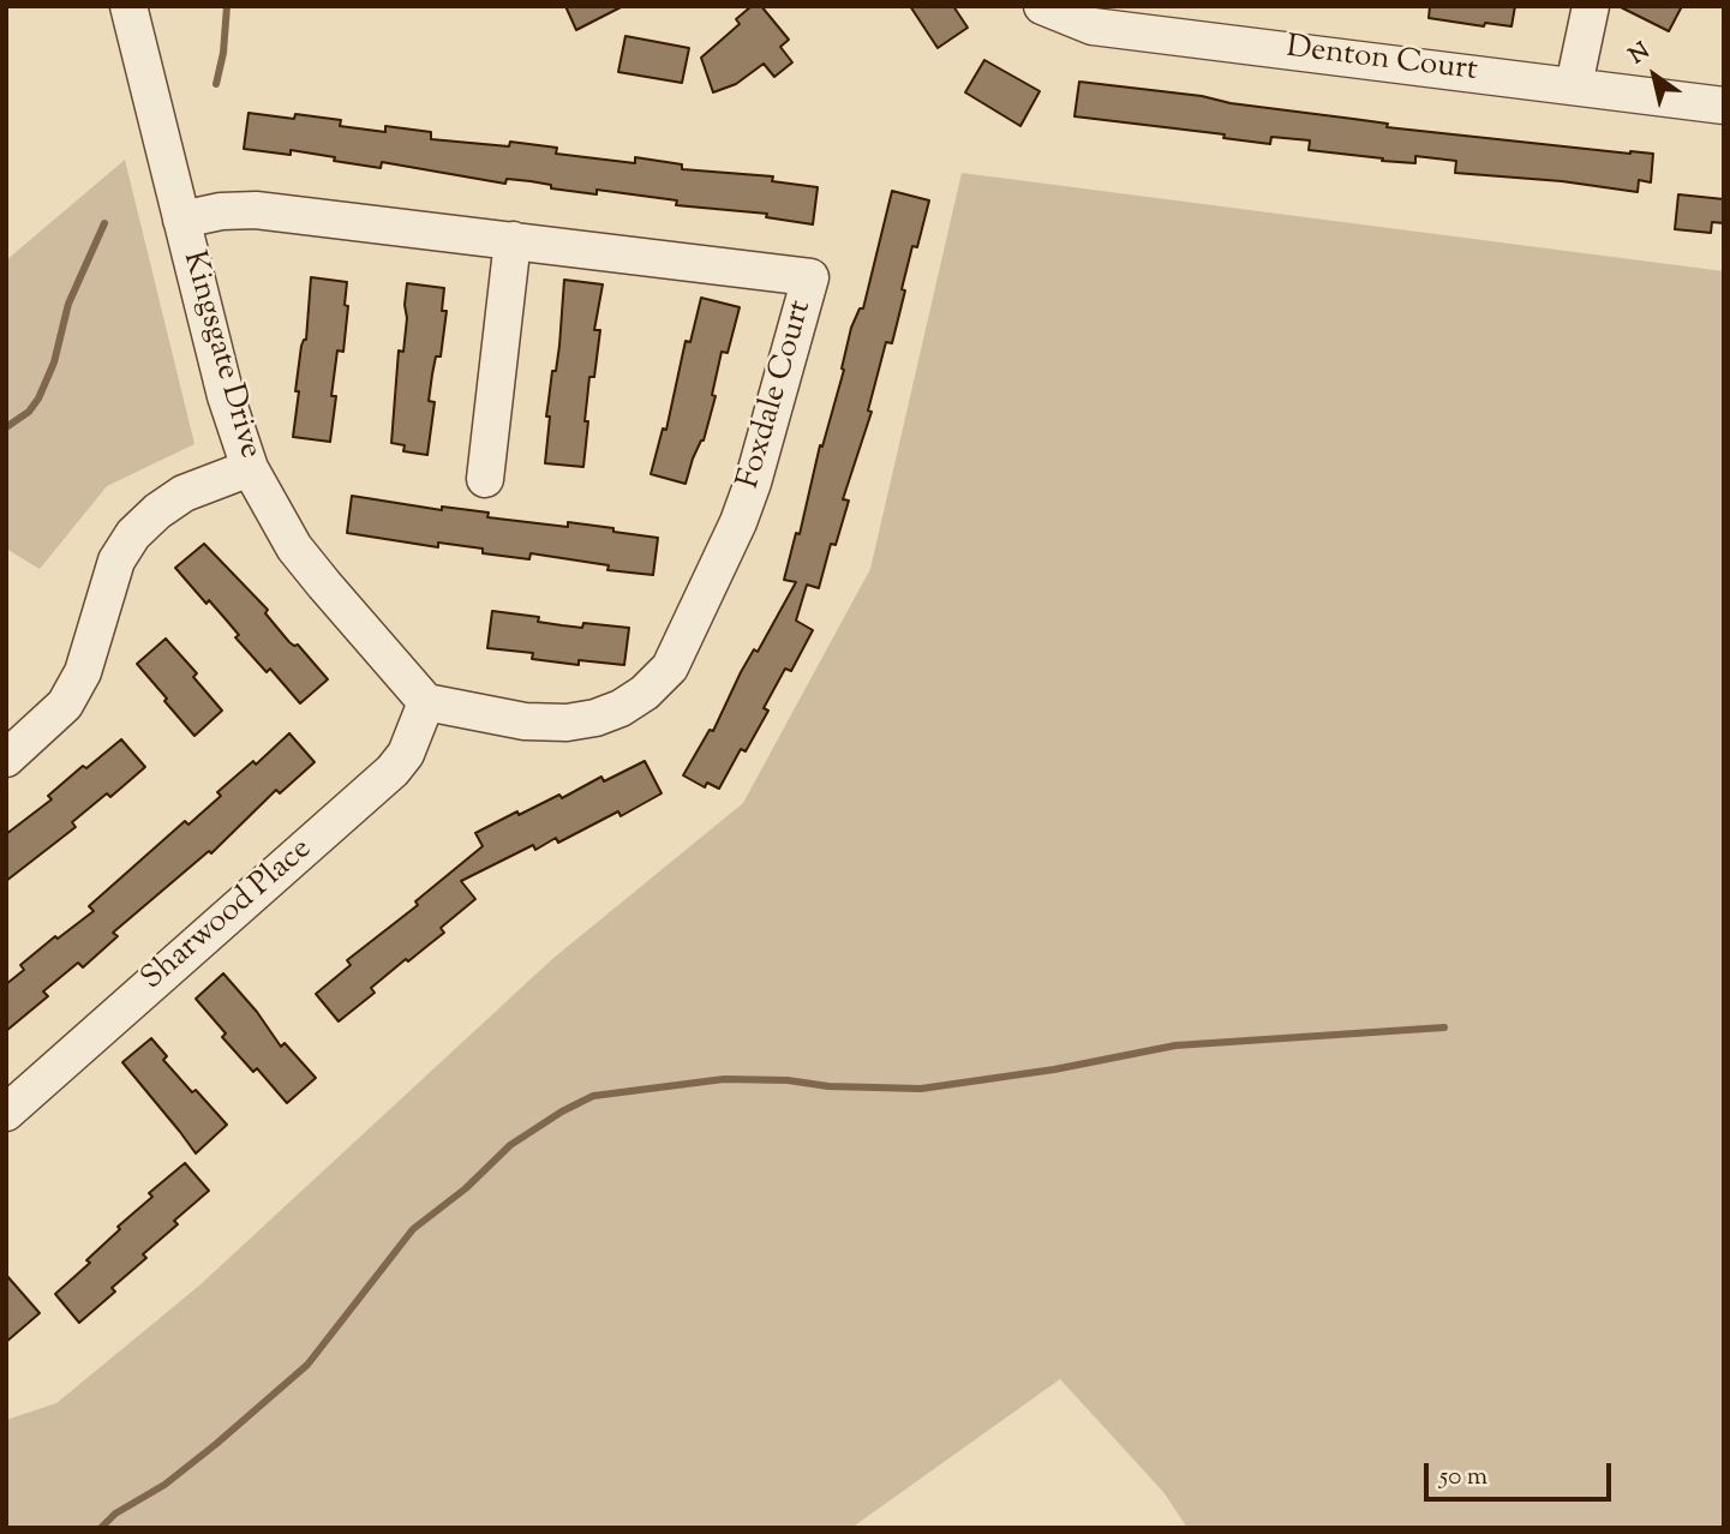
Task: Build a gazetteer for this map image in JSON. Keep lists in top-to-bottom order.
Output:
{
  "streets": {
    "street": [
      "Denton Court",
      "Kingsgate Drive",
      "Foxdale Court",
      "Sharwood Place"
    ]
  },
  "crossings": [
    ["Kingsgate Drive", "Foxdale Court"],
    ["Kingsgate Drive", "Sharwood Place"],
    ["Foxdale Court", "Sharwood Place"]
  ],
  "scale_bar": "50 m",
  "north": "top left"
}
